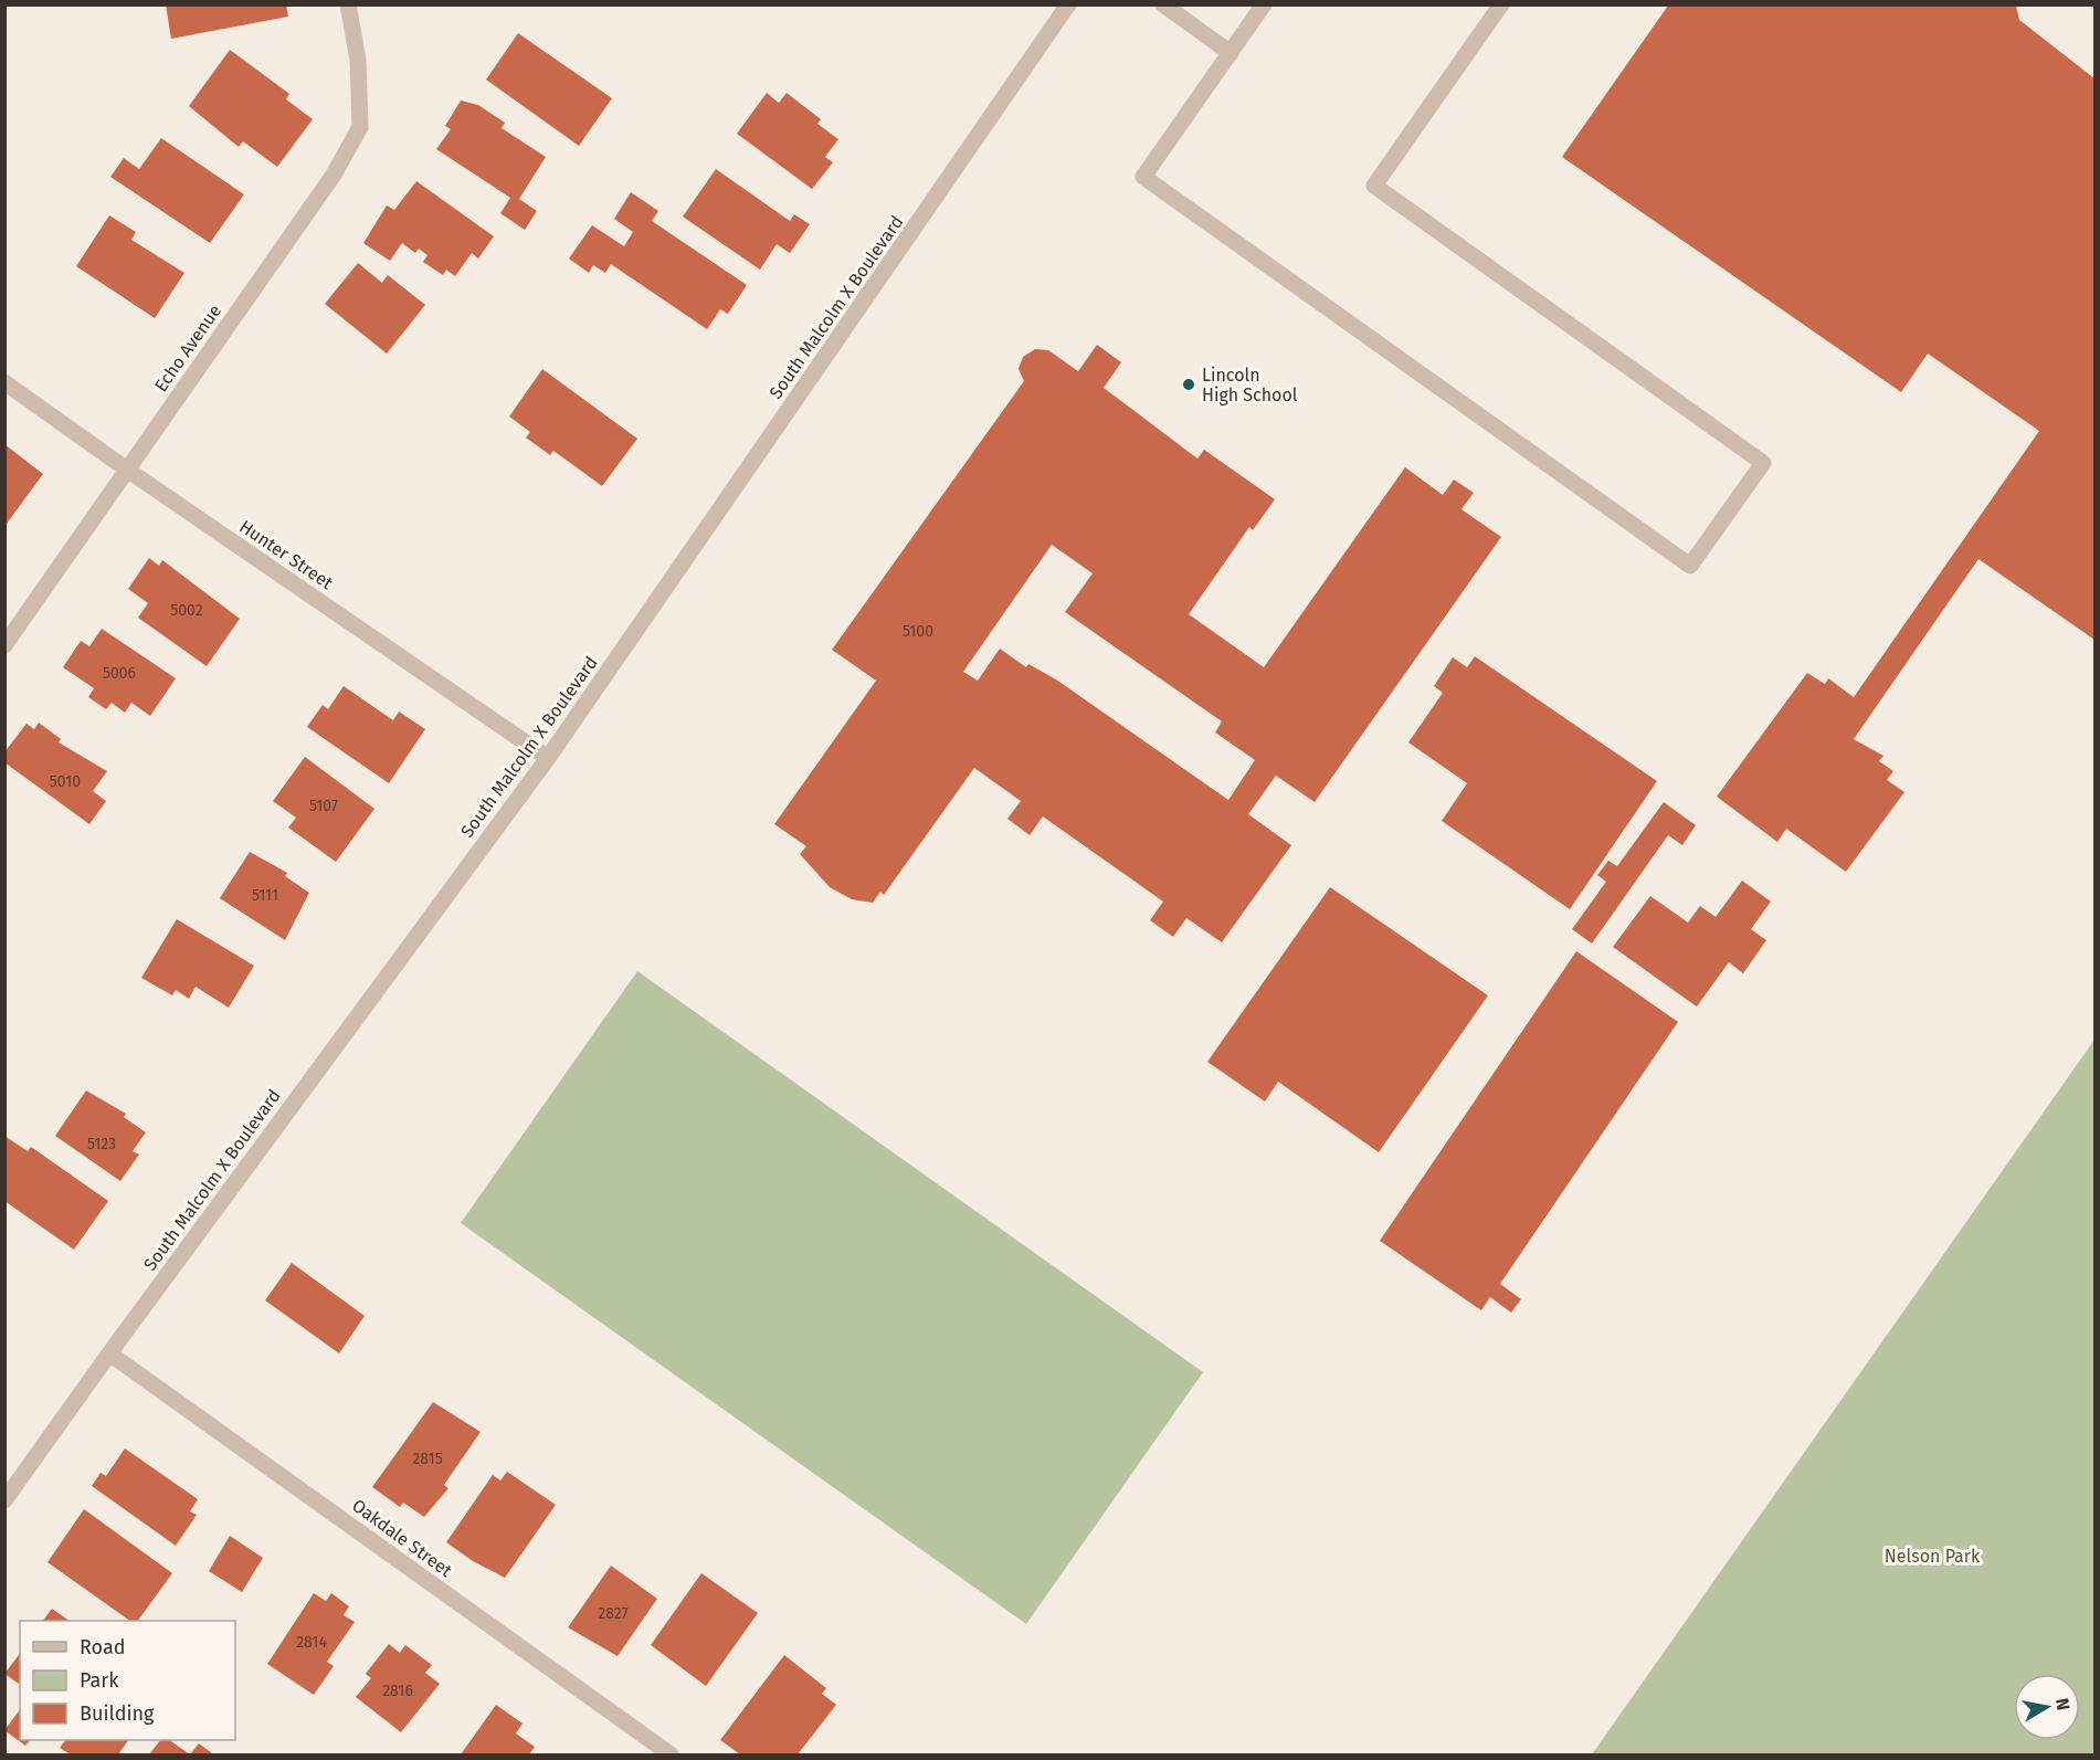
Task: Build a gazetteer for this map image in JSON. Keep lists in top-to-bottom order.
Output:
{
  "streets": {
    "street": [
      "South Malcolm X Boulevard",
      "Echo Avenue",
      "Hunter Street",
      "Oakdale Street"
    ]
  },
  "crossings": [
    ["South Malcolm X Boulevard", "Hunter Street"],
    ["South Malcolm X Boulevard", "Oakdale Street"],
    ["Echo Avenue", "Hunter Street"]
  ],
  "parks": ["Nelson Park"],
  "places": ["Lincoln High School"],
  "house_numbers": [
    "5002",
    "5100",
    "5006",
    "5010",
    "5107",
    "5111",
    "5123",
    "2815",
    "2827",
    "2814",
    "2816"
  ],
  "legend": ["Road", "Park", "Building"],
  "north": "right"
}
